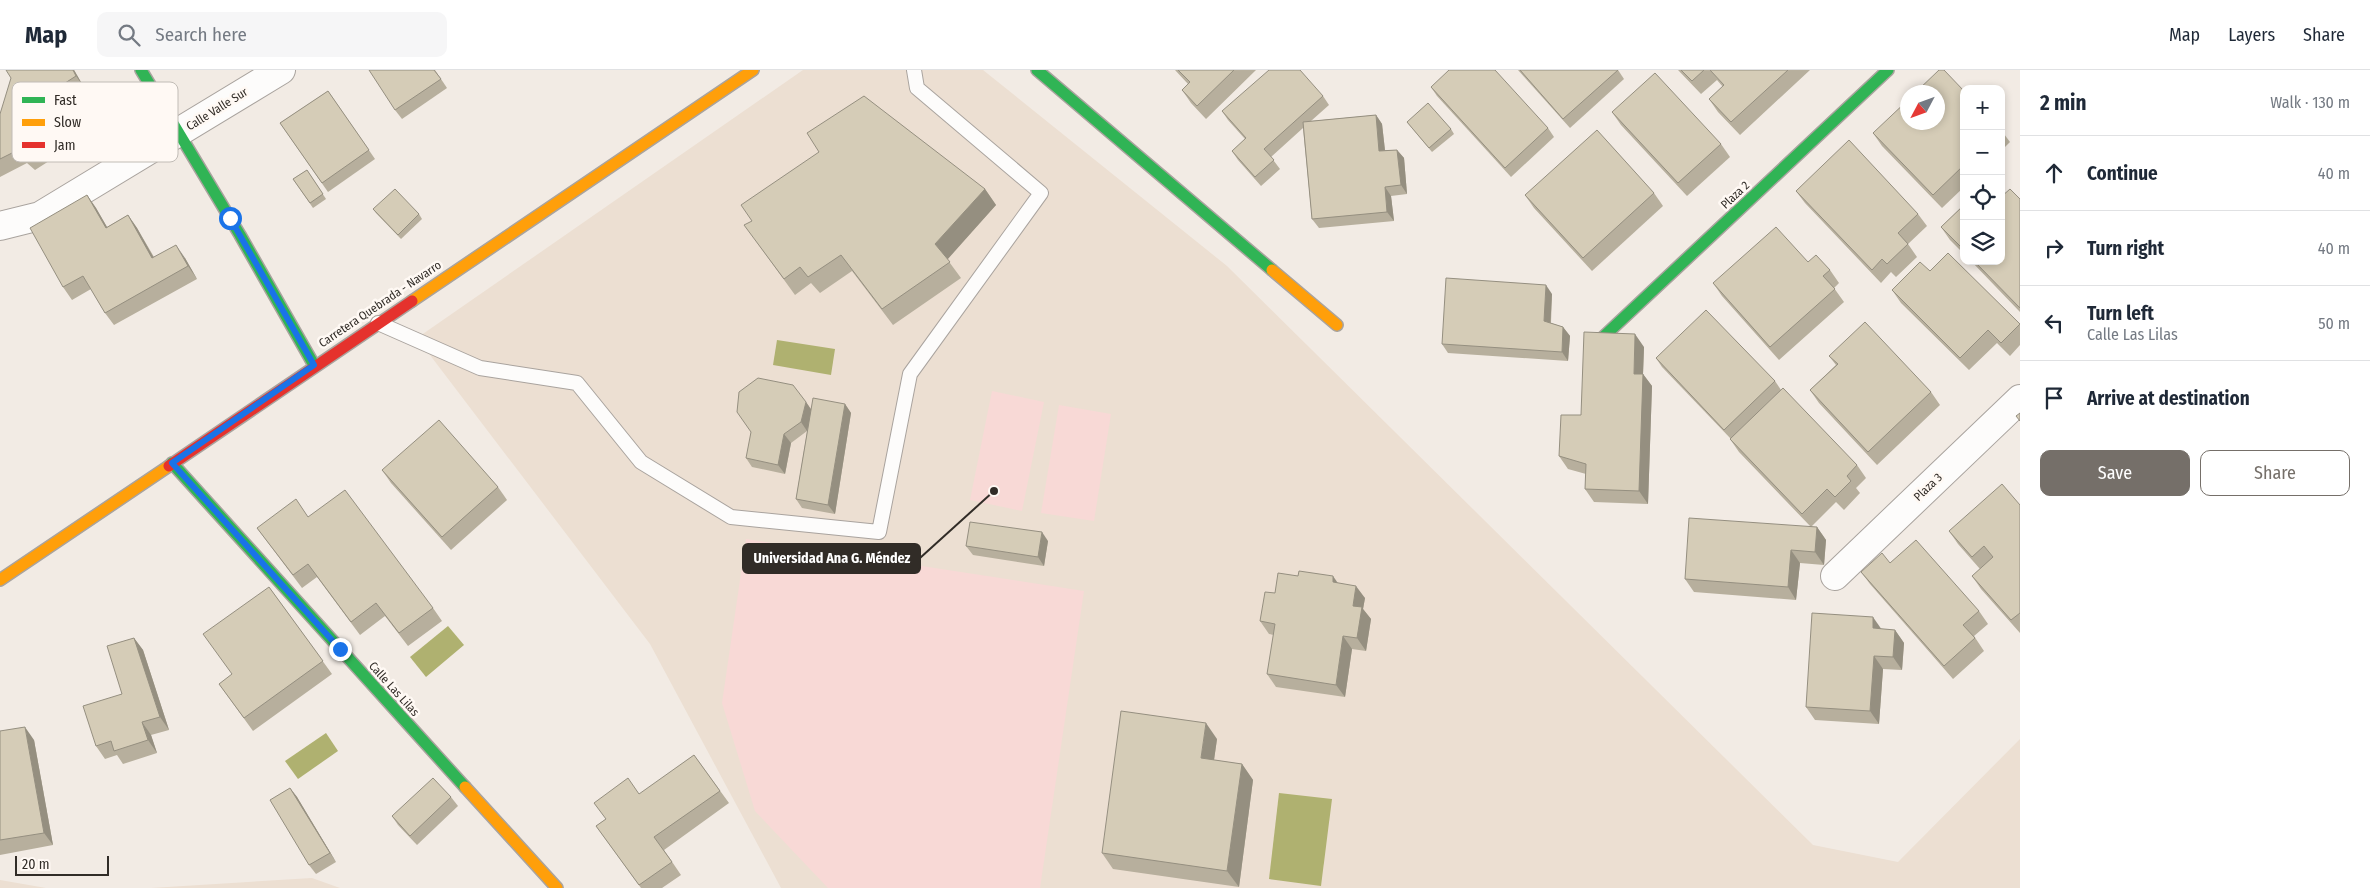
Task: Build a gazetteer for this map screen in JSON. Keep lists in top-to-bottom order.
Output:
{
  "streets": {
    "street": [
      "Calle Valle Sur",
      "Plaza 2",
      "Carretera Quebrada - Navarro",
      "Plaza 3",
      "Calle Las Lilas"
    ]
  },
  "crossings": [
    ["Carretera Quebrada - Navarro", "Calle Las Lilas"]
  ],
  "places": ["Universidad Ana G. Méndez"],
  "legend": ["Fast", "Slow", "Jam"],
  "scale_bar": "20 m",
  "north": "bottom left",
  "page": {
    "header": "Map",
    "search": "Search here",
    "nav": ["Map", "Layers", "Share"],
    "heading": ["2 min", "Walk · 130 m"],
    "map_buttons": ["+", "−"],
    "list": [
      ["Continue", "40 m"],
      ["Turn right", "40 m"],
      ["Turn left", "Calle Las Lilas", "50 m"],
      "Arrive at destination"
    ],
    "buttons": ["Save", "Share"],
    "scale": "20 m"
  }
}
